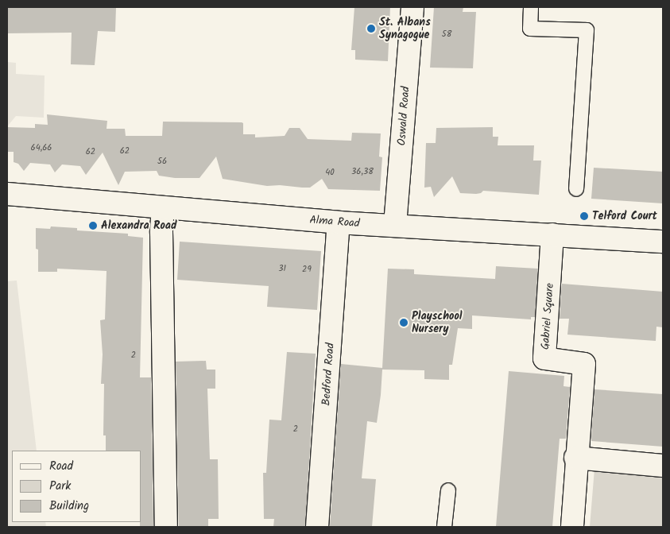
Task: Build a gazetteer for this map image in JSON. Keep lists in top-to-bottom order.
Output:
{
  "streets": {
    "street": [
      "Oswald Road",
      "Alma Road",
      "Gabriel Square",
      "Bedford Road"
    ]
  },
  "crossings": [
    ["Oswald Road", "Alma Road"],
    ["Alma Road", "Gabriel Square"],
    ["Alma Road", "Bedford Road"]
  ],
  "places": [
    "St. Albans Synagogue",
    "Telford Court",
    "Alexandra Road",
    "Playschool Nursery"
  ],
  "house_numbers": [
    "58",
    "64,66",
    "62",
    "62",
    "56",
    "36,38",
    "40",
    "31",
    "29",
    "2",
    "2"
  ],
  "legend": ["Road", "Park", "Building"]
}
